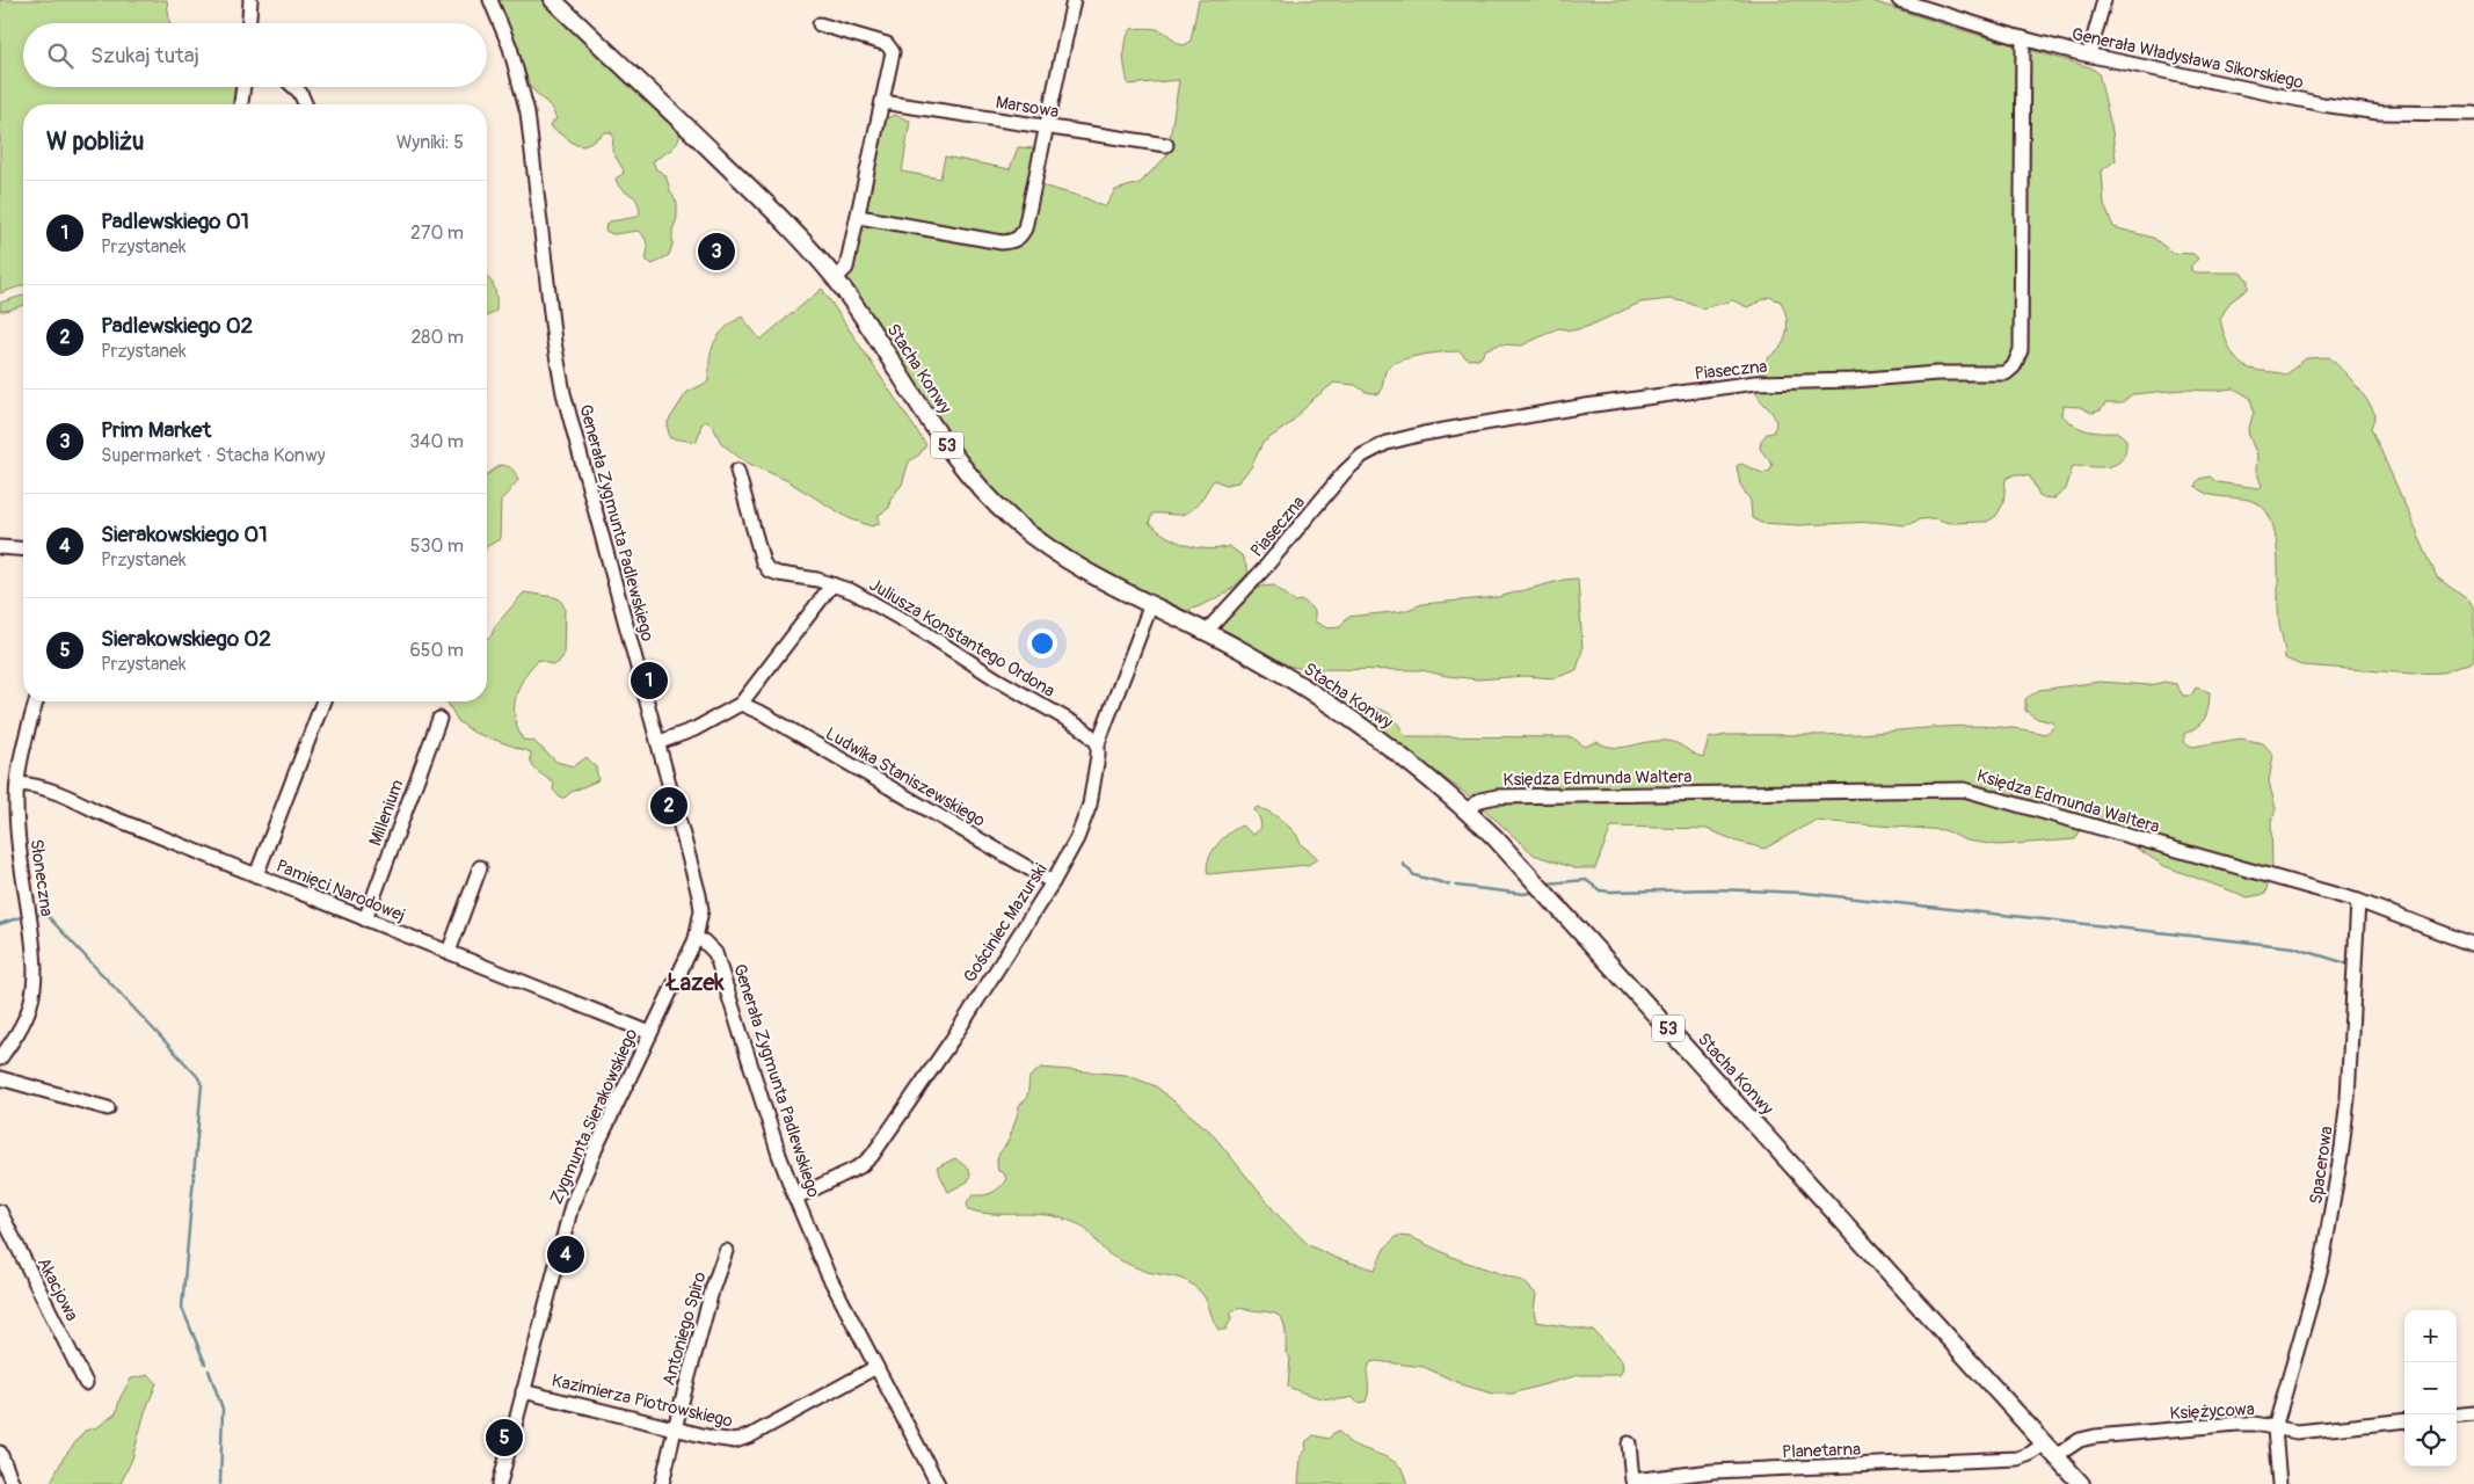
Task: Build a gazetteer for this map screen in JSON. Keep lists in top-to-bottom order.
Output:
{
  "streets": {
    "main road": ["Stacha Konwy", "53"],
    "street": [
      "Generała Władysława Sikorskiego",
      "Marsowa",
      "Piaseczna",
      "Generała Zygmunta Padlewskiego",
      "Juliusza Konstantego Ordona",
      "Ludwika Staniszewskiego",
      "Księdza Edmunda Waltera",
      "Millenium",
      "Słoneczna",
      "Pamięci Narodowej",
      "Gościniec Mazurski",
      "Zygmunta Sierakowskiego",
      "Spacerowa",
      "Akacjowa",
      "Antoniego Spiro",
      "Kazimierza Piotrowskiego",
      "Księżycowa",
      "Planetarna"
    ]
  },
  "crossings": [
    ["Generała Władysława Sikorskiego", "Piaseczna"],
    ["Stacha Konwy", "Piaseczna"],
    ["Stacha Konwy", "Księdza Edmunda Waltera"],
    ["Stacha Konwy", "Gościniec Mazurski"],
    ["Stacha Konwy", "Księżycowa"],
    ["Stacha Konwy", "Planetarna"],
    ["Generała Zygmunta Padlewskiego", "Gościniec Mazurski"],
    ["Generała Zygmunta Padlewskiego", "Zygmunta Sierakowskiego"],
    ["Generała Zygmunta Padlewskiego", "Kazimierza Piotrowskiego"],
    ["Juliusza Konstantego Ordona", "Gościniec Mazurski"],
    ["Ludwika Staniszewskiego", "Gościniec Mazurski"],
    ["Księdza Edmunda Waltera", "Spacerowa"],
    ["Millenium", "Pamięci Narodowej"],
    ["Słoneczna", "Pamięci Narodowej"],
    ["Pamięci Narodowej", "Zygmunta Sierakowskiego"],
    ["Zygmunta Sierakowskiego", "Kazimierza Piotrowskiego"],
    ["Spacerowa", "Księżycowa"],
    ["Antoniego Spiro", "Kazimierza Piotrowskiego"],
    ["Księżycowa", "Planetarna"]
  ],
  "districts": ["Łazek"],
  "page": {
    "search": "Szukaj tutaj",
    "heading": ["W pobliżu", "Wyniki: 5"],
    "list": [
      {
        "mark": "1",
        "name": "Padlewskiego 01",
        "note": "Przystanek",
        "value": "270 m"
      },
      {
        "mark": "2",
        "name": "Padlewskiego 02",
        "note": "Przystanek",
        "value": "280 m"
      },
      {
        "mark": "3",
        "name": "Prim Market",
        "note": "Supermarket · Stacha Konwy",
        "value": "340 m"
      },
      {
        "mark": "4",
        "name": "Sierakowskiego 01",
        "note": "Przystanek",
        "value": "530 m"
      },
      {
        "mark": "5",
        "name": "Sierakowskiego 02",
        "note": "Przystanek",
        "value": "650 m"
      }
    ],
    "pins": [
      "3",
      "1",
      "2",
      "4",
      "5"
    ],
    "map_buttons": ["+", "−"]
  }
}
